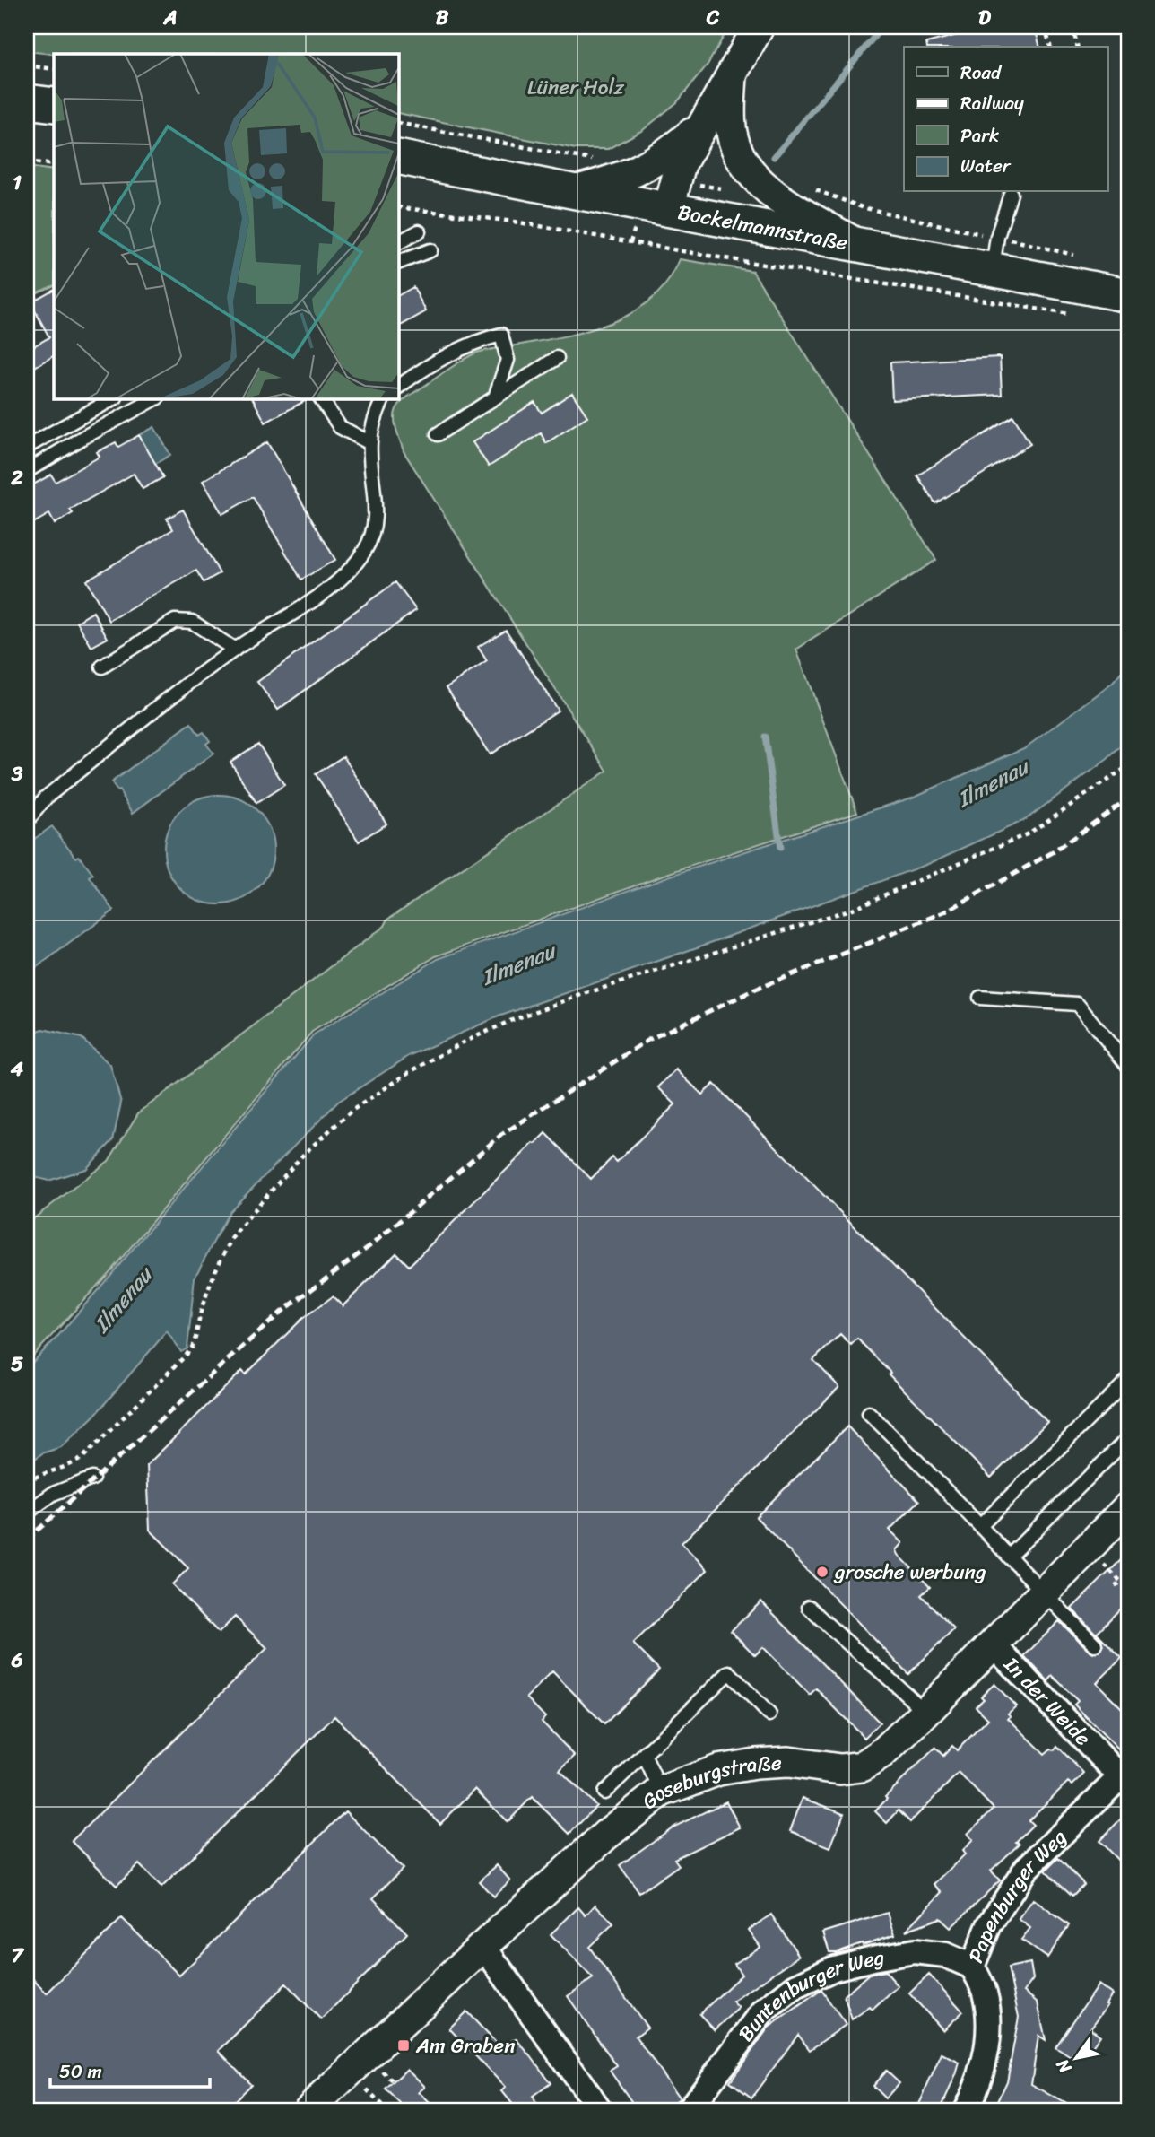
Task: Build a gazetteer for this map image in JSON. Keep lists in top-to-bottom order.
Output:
{
  "streets": {
    "main road": ["Bockelmannstraße"],
    "street": [
      "In der Weide",
      "Goseburgstraße",
      "Papenburger Weg",
      "Buntenburger Weg"
    ]
  },
  "crossings": [
    ["In der Weide", "Goseburgstraße"],
    ["In der Weide", "Papenburger Weg"],
    ["Papenburger Weg", "Buntenburger Weg"]
  ],
  "water": ["Ilmenau"],
  "parks": ["Lüner Holz"],
  "places": {
    "other": ["grosche werbung"],
    "transit": ["Am Graben"]
  },
  "legend": [
    "Road",
    "Railway",
    "Park",
    "Water"
  ],
  "scale_bar": "50 m",
  "north": "bottom left",
  "grid": {
    "columns": [
      "A",
      "B",
      "C",
      "D"
    ],
    "rows": [
      "1",
      "2",
      "3",
      "4",
      "5",
      "6",
      "7"
    ]
  }
}
